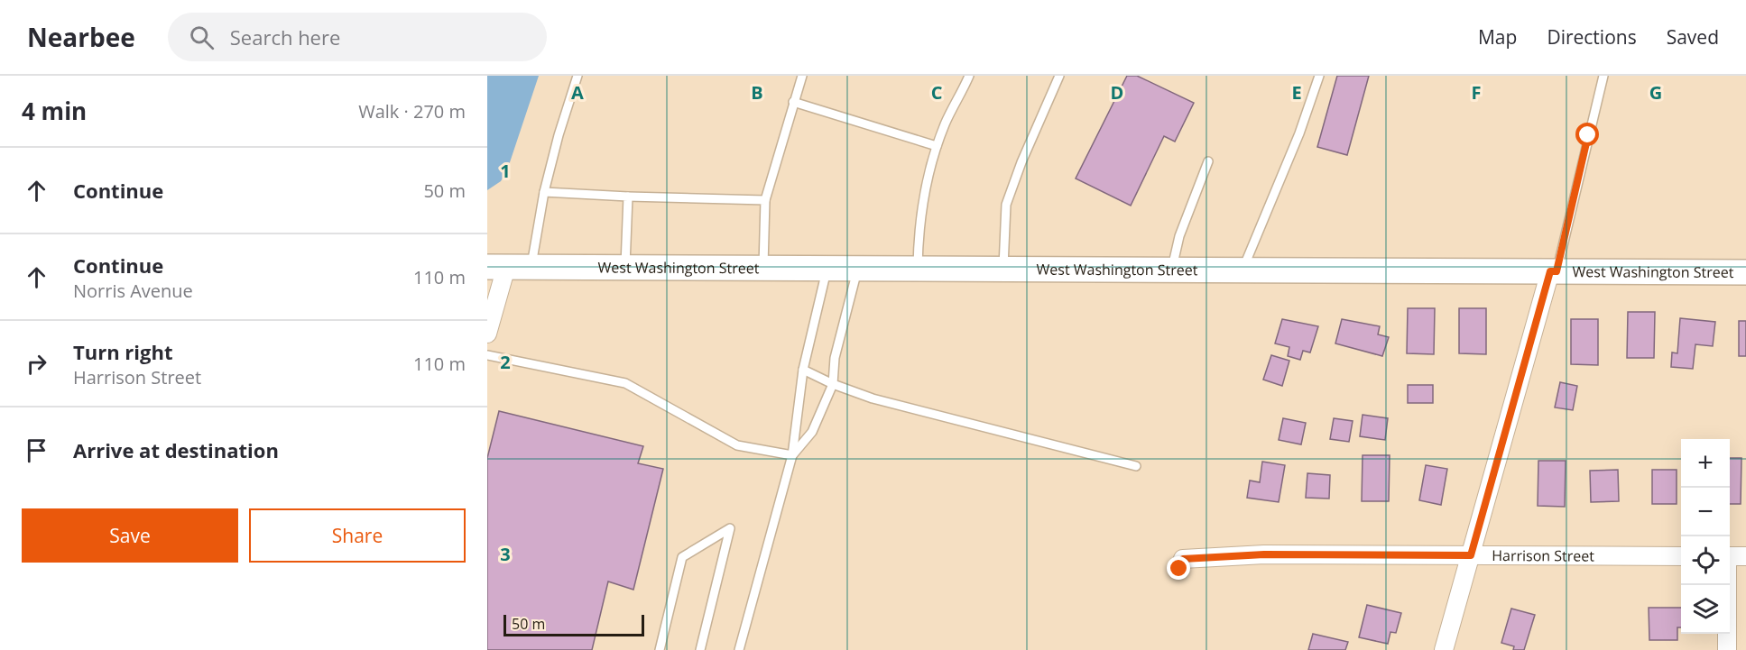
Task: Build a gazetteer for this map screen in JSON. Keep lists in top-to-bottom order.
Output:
{
  "streets": {
    "main road": ["West Washington Street"],
    "street": ["Harrison Street"]
  },
  "scale_bar": "50 m",
  "page": {
    "header": "Nearbee",
    "search": "Search here",
    "nav": ["Map", "Directions", "Saved"],
    "heading": ["4 min", "Walk · 270 m"],
    "list": [
      ["Continue", "50 m"],
      ["Continue", "Norris Avenue", "110 m"],
      ["Turn right", "Harrison Street", "110 m"],
      "Arrive at destination"
    ],
    "map_buttons": ["+", "−"],
    "buttons": ["Save", "Share"],
    "scale": "50 m"
  },
  "grid": {
    "columns": [
      "A",
      "B",
      "C",
      "D",
      "E",
      "F",
      "G"
    ],
    "rows": ["1", "2", "3"]
  }
}
